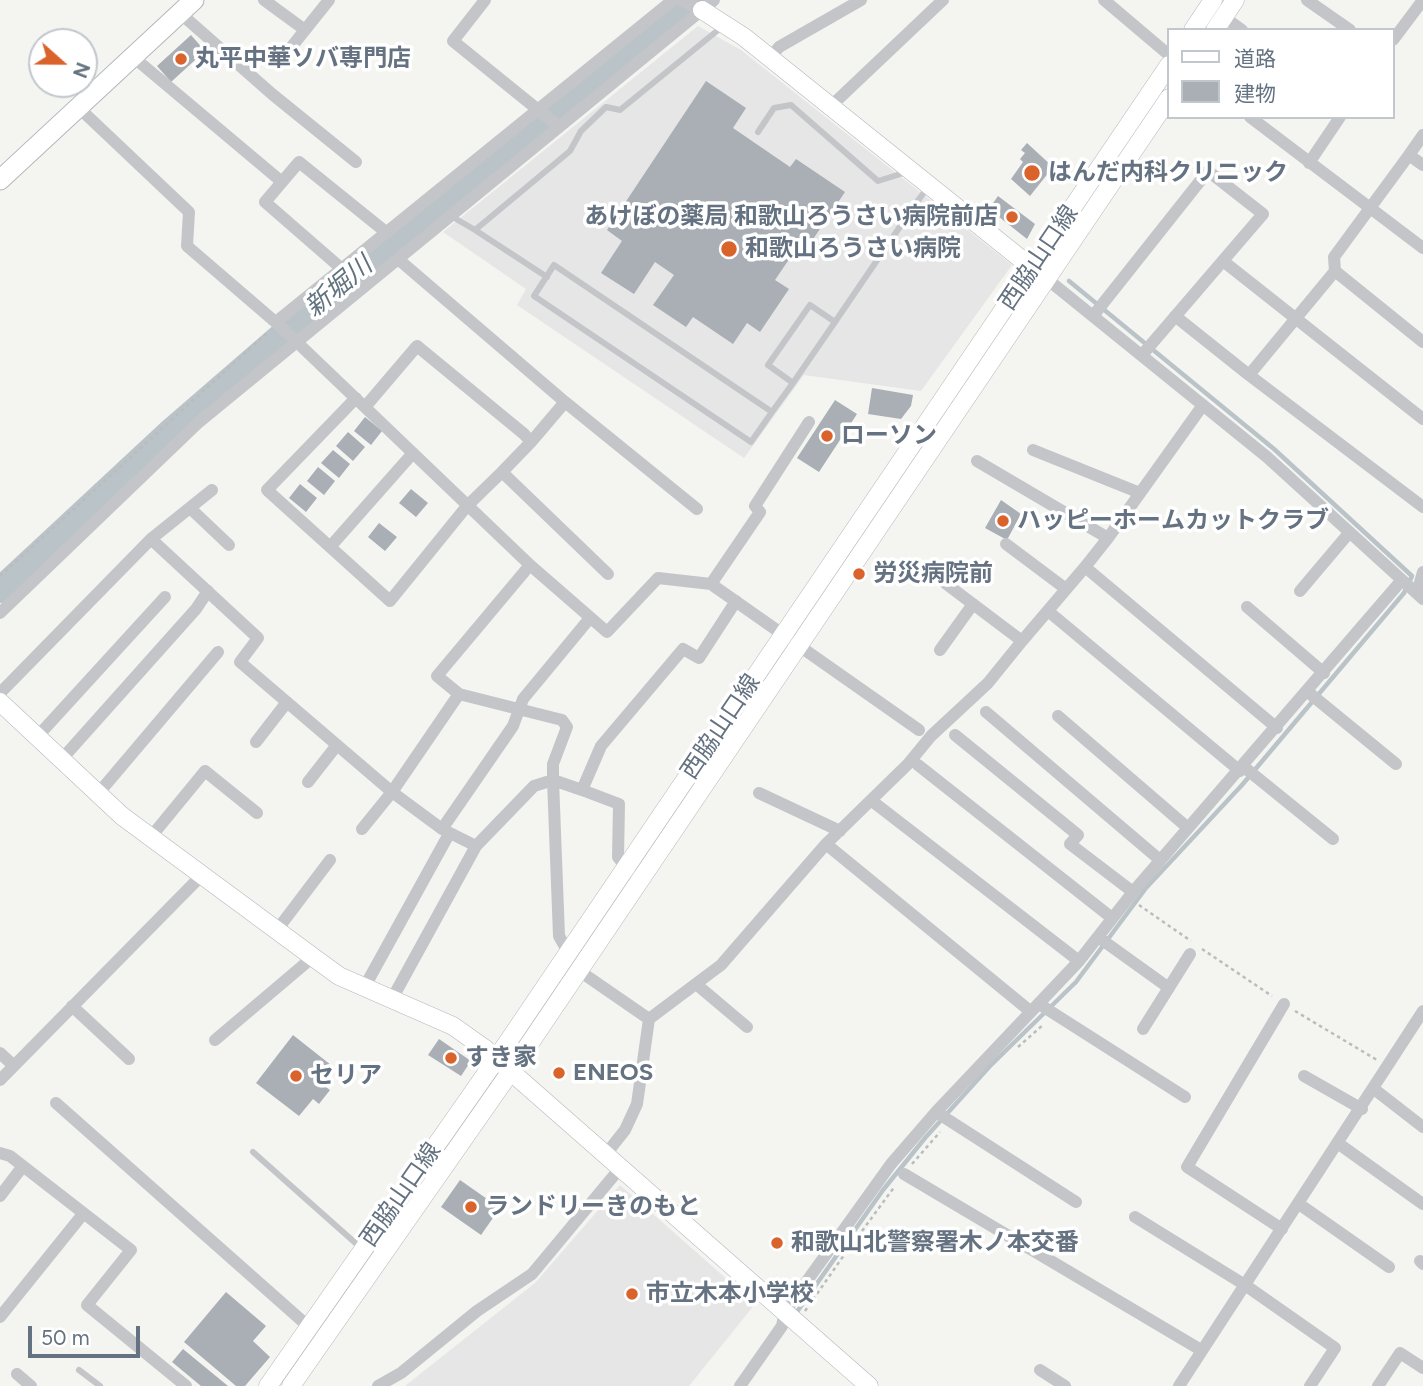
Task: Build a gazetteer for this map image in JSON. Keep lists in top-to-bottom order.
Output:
{
  "streets": {
    "street": ["西脇山口線"]
  },
  "water": ["新堀川"],
  "places": [
    "丸平中華ソバ専門店",
    "はんだ内科クリニック",
    "あけぼの薬局 和歌山ろうさい病院前店",
    "和歌山ろうさい病院",
    "ローソン",
    "ハッピーホームカットクラブ",
    "労災病院前",
    "すき家",
    "ENEOS",
    "セリア",
    "ランドリーきのもと",
    "和歌山北警察署木ノ本交番",
    "市立木本小学校"
  ],
  "legend": ["道路", "建物"],
  "scale_bar": "50 m",
  "north": "right"
}
